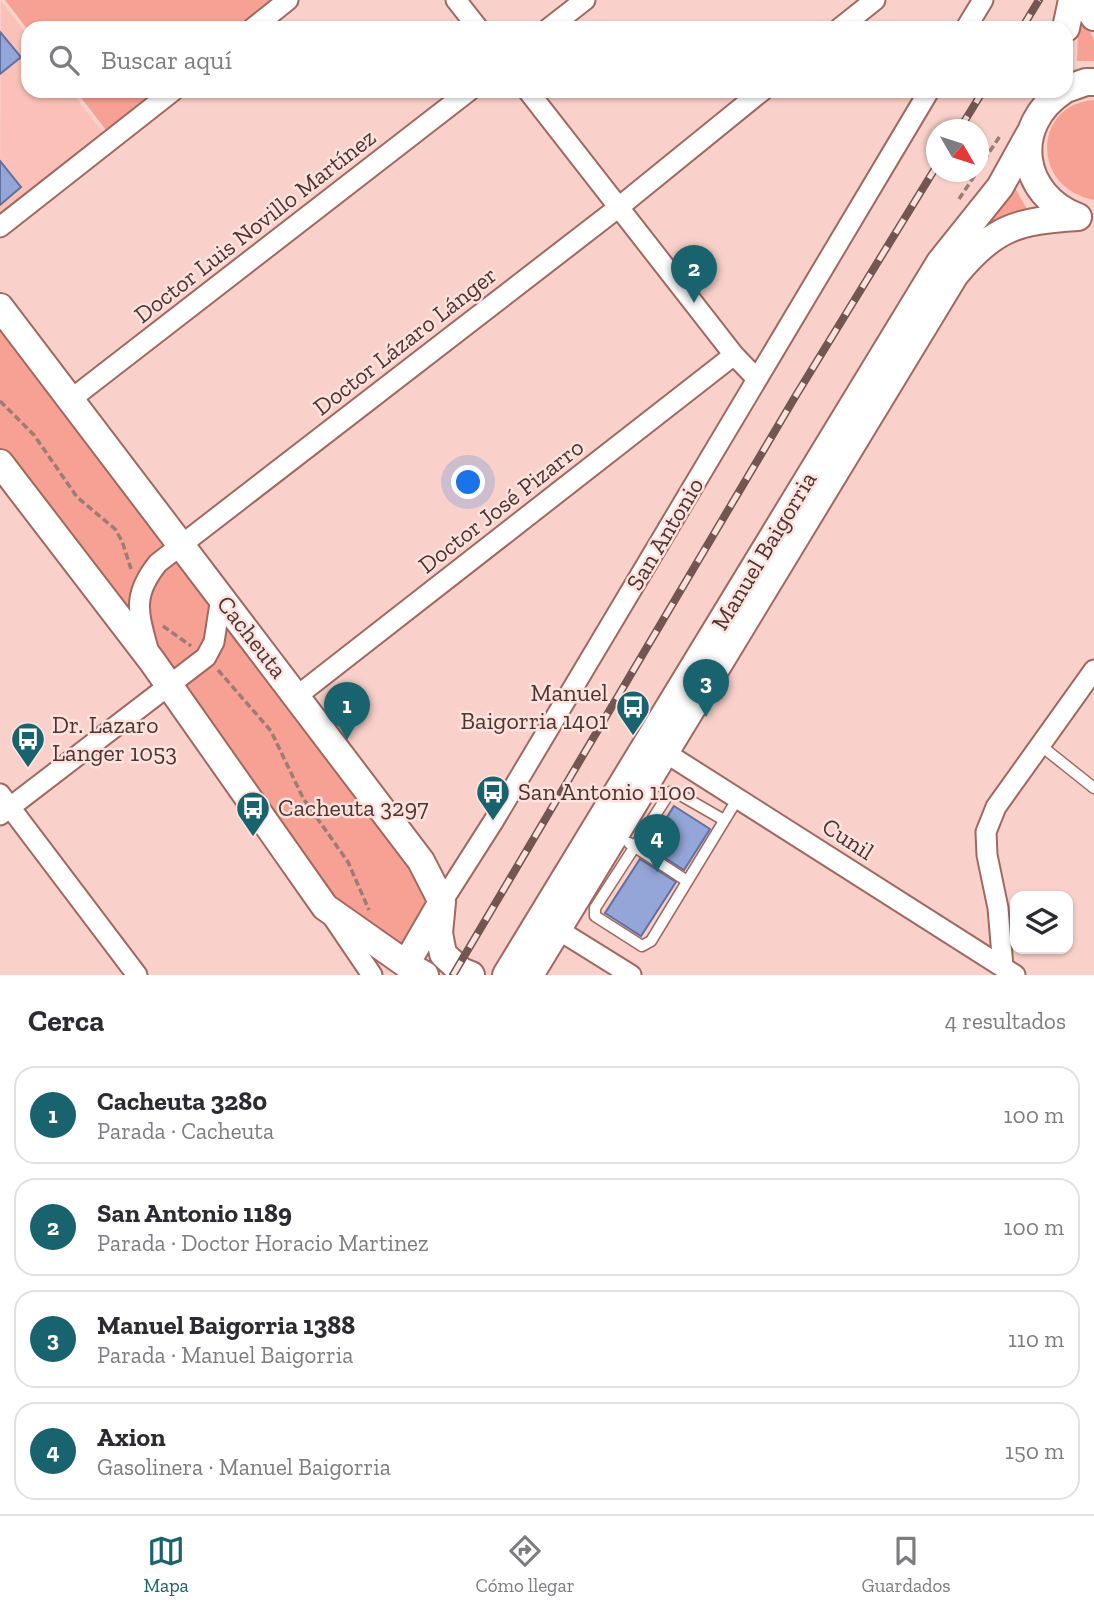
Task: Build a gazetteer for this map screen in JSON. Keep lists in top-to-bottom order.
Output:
{
  "streets": {
    "main road": ["San Antonio", "Manuel Baigorria", "Cacheuta"],
    "street": [
      "Doctor Luis Novillo Martínez",
      "Doctor Lázaro Lánger",
      "Doctor José Pizarro",
      "Cunil"
    ]
  },
  "crossings": [
    ["Doctor Luis Novillo Martínez", "Cacheuta"],
    ["Doctor Lázaro Lánger", "Cacheuta"],
    ["Doctor José Pizarro", "Cacheuta"],
    ["San Antonio", "Cacheuta"],
    ["Manuel Baigorria", "Cunil"]
  ],
  "places": {
    "bus stop": [
      "Manuel Baigorria 1401",
      "Dr. Lazaro Langer 1053",
      "San Antonio 1100",
      "Cacheuta 3297"
    ]
  },
  "north": "bottom right",
  "page": {
    "search": "Buscar aquí",
    "pins": [
      "2",
      "3",
      "1",
      "4"
    ],
    "heading": ["Cerca", "4 resultados"],
    "list": [
      {
        "mark": "1",
        "name": "Cacheuta 3280",
        "note": "Parada · Cacheuta",
        "value": "100 m"
      },
      {
        "mark": "2",
        "name": "San Antonio 1189",
        "note": "Parada · Doctor Horacio Martinez",
        "value": "100 m"
      },
      {
        "mark": "3",
        "name": "Manuel Baigorria 1388",
        "note": "Parada · Manuel Baigorria",
        "value": "110 m"
      },
      {
        "mark": "4",
        "name": "Axion",
        "note": "Gasolinera · Manuel Baigorria",
        "value": "150 m"
      }
    ],
    "nav": ["Mapa", "Cómo llegar", "Guardados"]
  }
}
